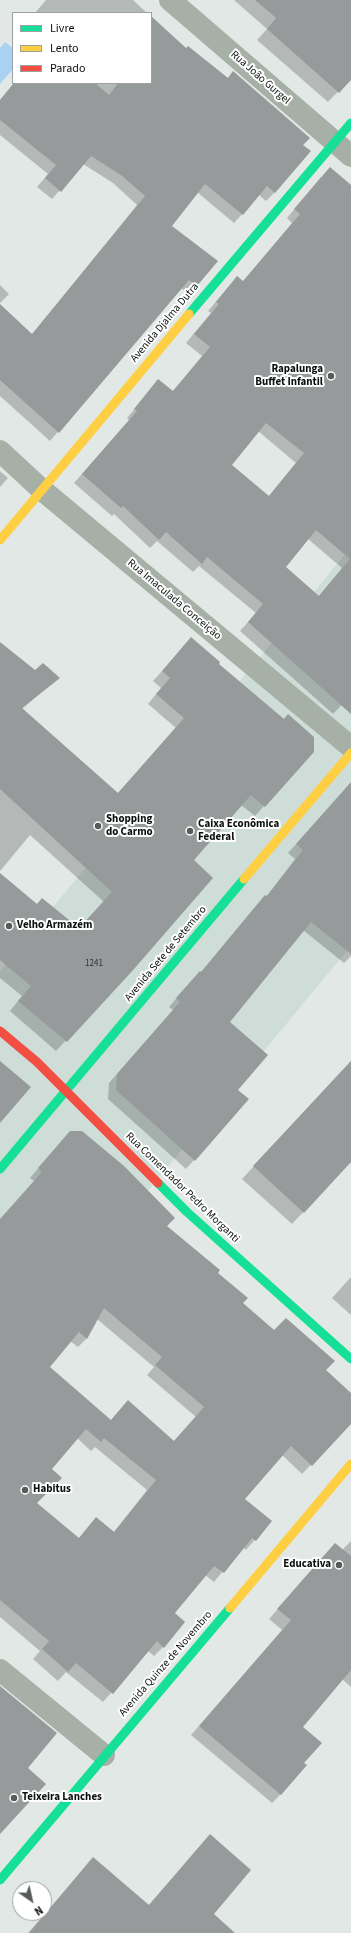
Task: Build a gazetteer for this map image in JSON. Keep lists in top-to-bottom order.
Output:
{
  "streets": {
    "street": [
      "Rua João Gurgel",
      "Avenida Djalma Dutra",
      "Rua Imaculada Conceição",
      "Avenida Sete de Setembro",
      "Rua Comendador Pedro Morganti",
      "Avenida Quinze de Novembro"
    ]
  },
  "crossings": [
    ["Rua João Gurgel", "Avenida Djalma Dutra"],
    ["Avenida Djalma Dutra", "Rua Imaculada Conceição"],
    ["Avenida Sete de Setembro", "Rua Comendador Pedro Morganti"]
  ],
  "places": [
    "Rapalunga Buffet Infantil",
    "Shopping do Carmo",
    "Caixa Econômica Federal",
    "Velho Armazém",
    "Habitus",
    "Educativa",
    "Teixeira Lanches"
  ],
  "house_numbers": ["1241"],
  "legend": ["Livre", "Lento", "Parado"],
  "north": "bottom right"
}
